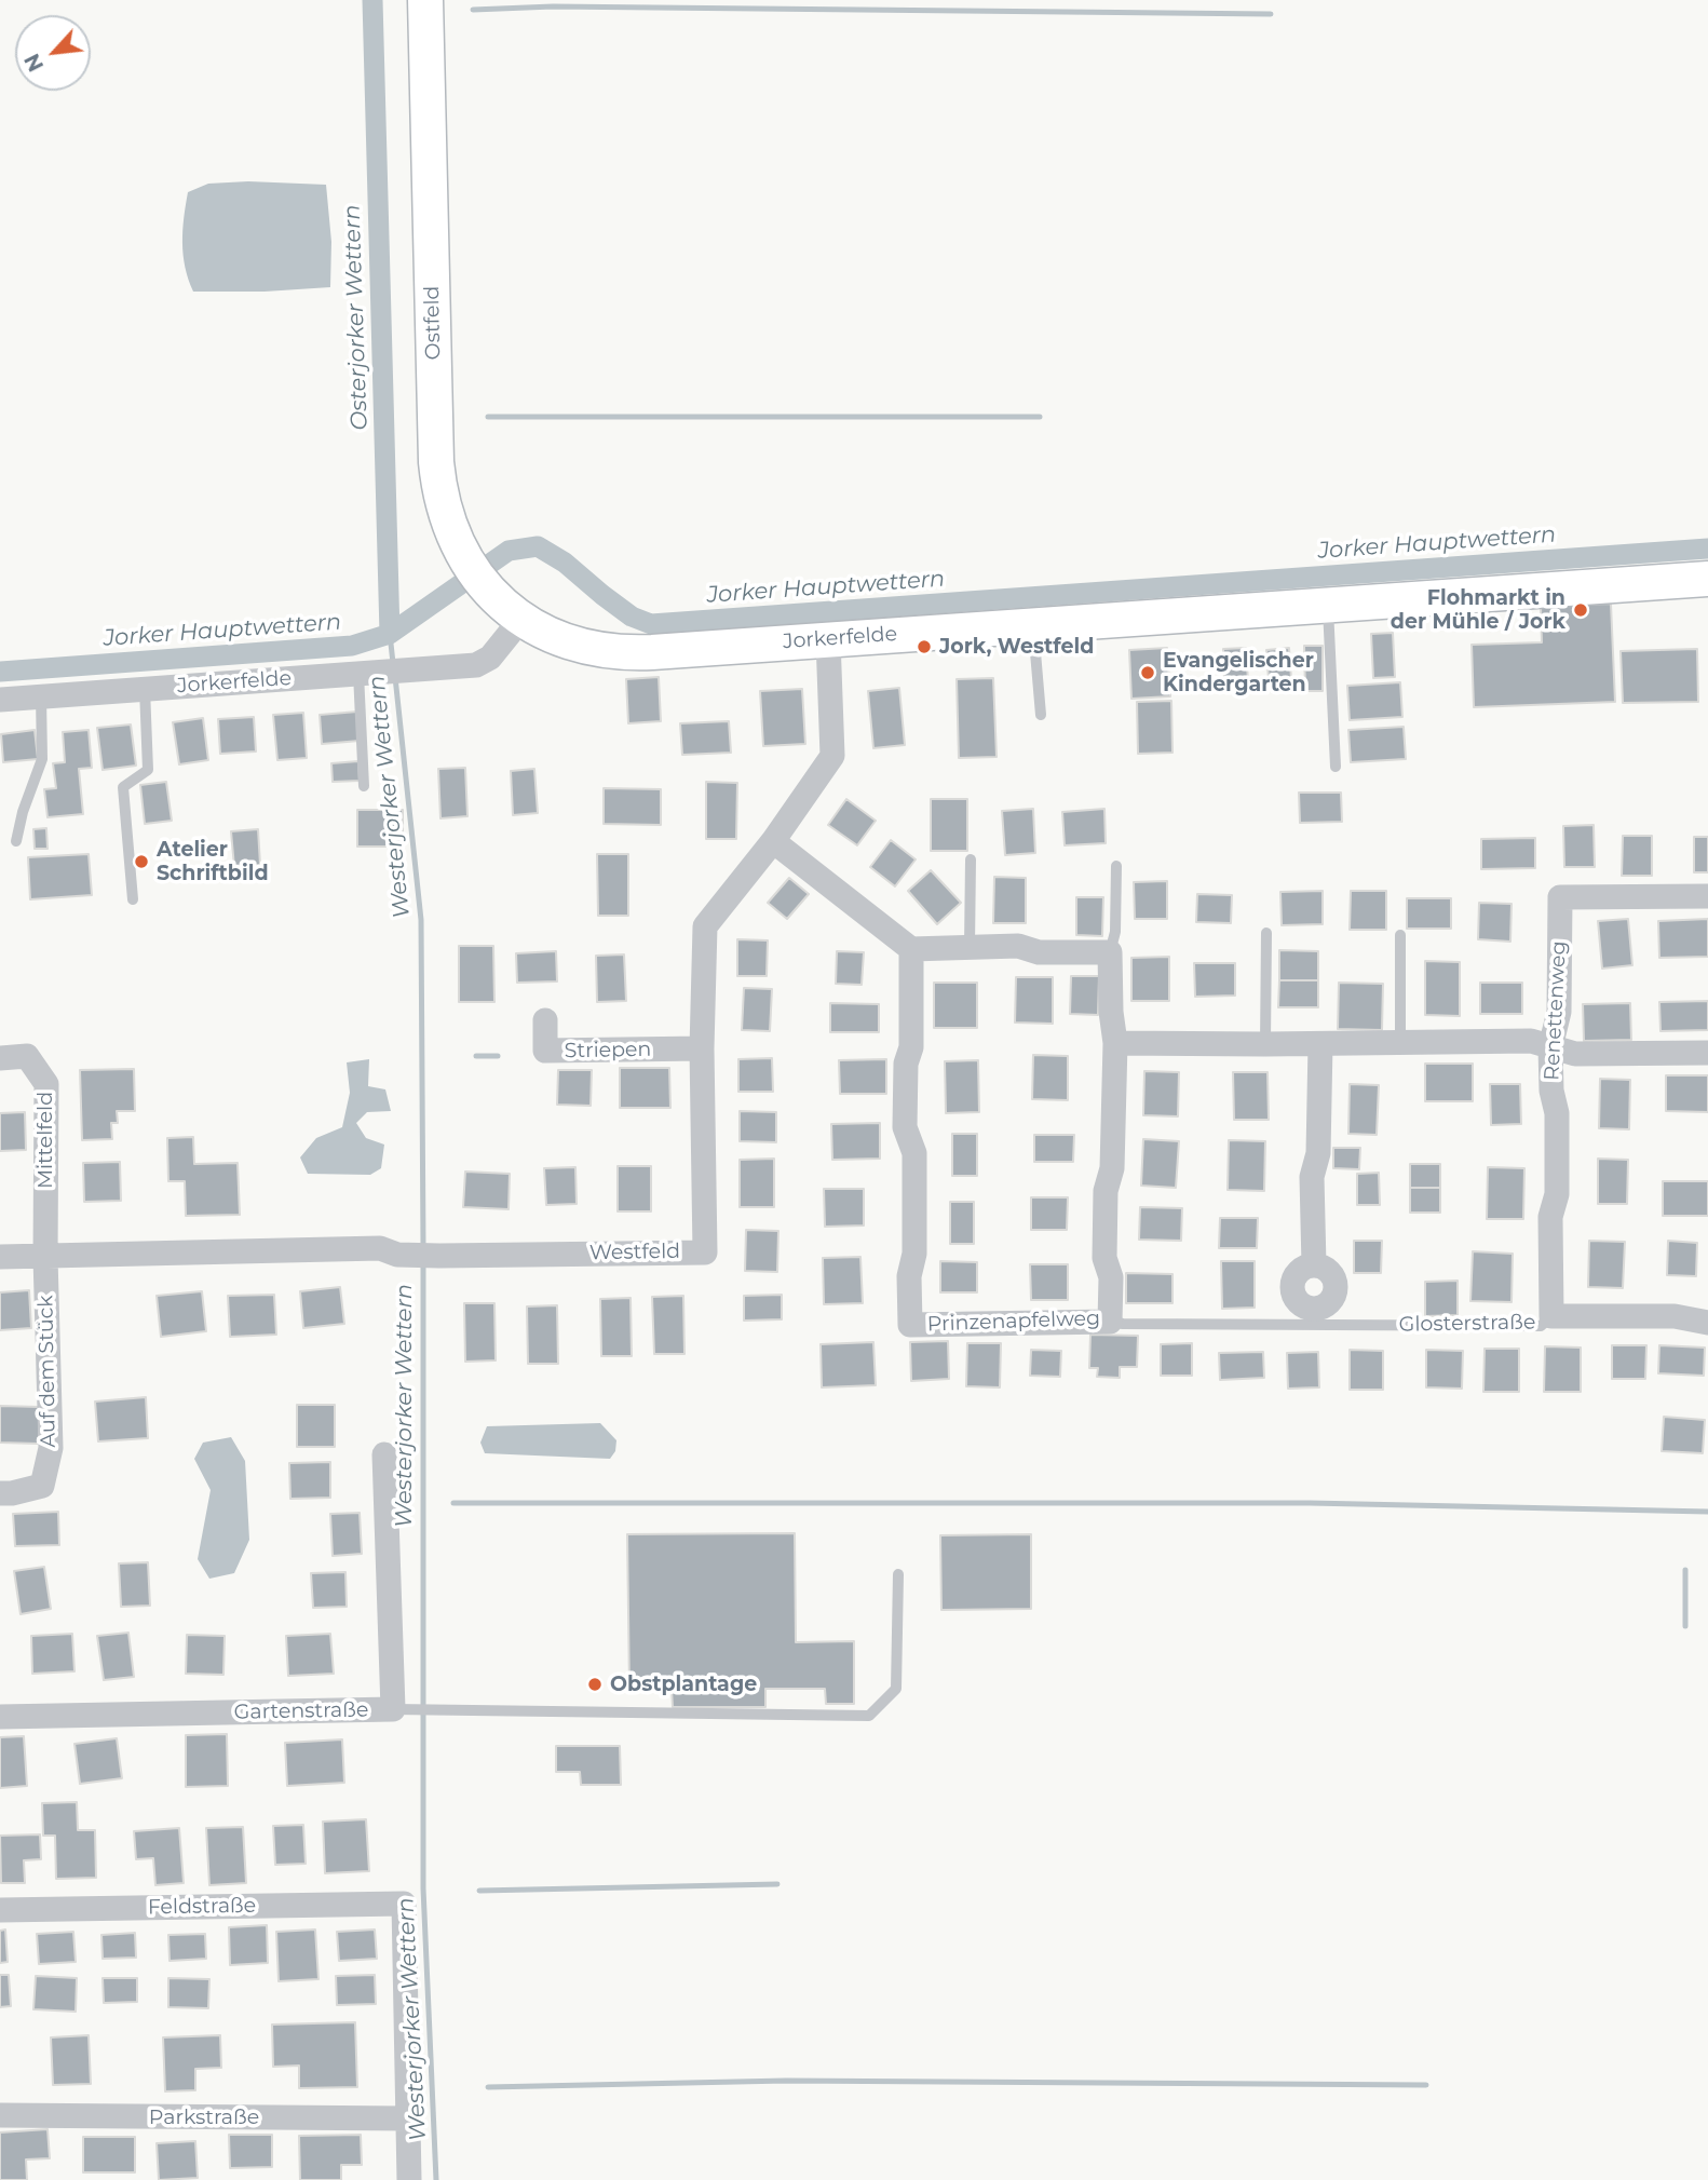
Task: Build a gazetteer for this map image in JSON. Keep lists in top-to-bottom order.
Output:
{
  "streets": {
    "street": [
      "Ostfeld",
      "Jorkerfelde",
      "Renettenweg",
      "Striepen",
      "Mittelfeld",
      "Westfeld",
      "Prinzenapfelweg",
      "Glosterstraße",
      "Auf dem Stück",
      "Gartenstraße",
      "Feldstraße",
      "Parkstraße"
    ]
  },
  "crossings": [
    ["Ostfeld", "Jorkerfelde"],
    ["Jorkerfelde", "Westfeld"],
    ["Renettenweg", "Glosterstraße"],
    ["Striepen", "Westfeld"],
    ["Mittelfeld", "Westfeld"],
    ["Mittelfeld", "Auf dem Stück"],
    ["Westfeld", "Auf dem Stück"],
    ["Prinzenapfelweg", "Glosterstraße"],
    ["Feldstraße", "Parkstraße"]
  ],
  "water": ["Osterjorker Wettern", "Jorker Hauptwettern", "Westerjorker Wettern"],
  "places": [
    "Flohmarkt in der Mühle / Jork",
    "Jork, Westfeld",
    "Evangelischer Kindergarten",
    "Atelier Schriftbild",
    "Obstplantage"
  ],
  "north": "bottom left"
}
